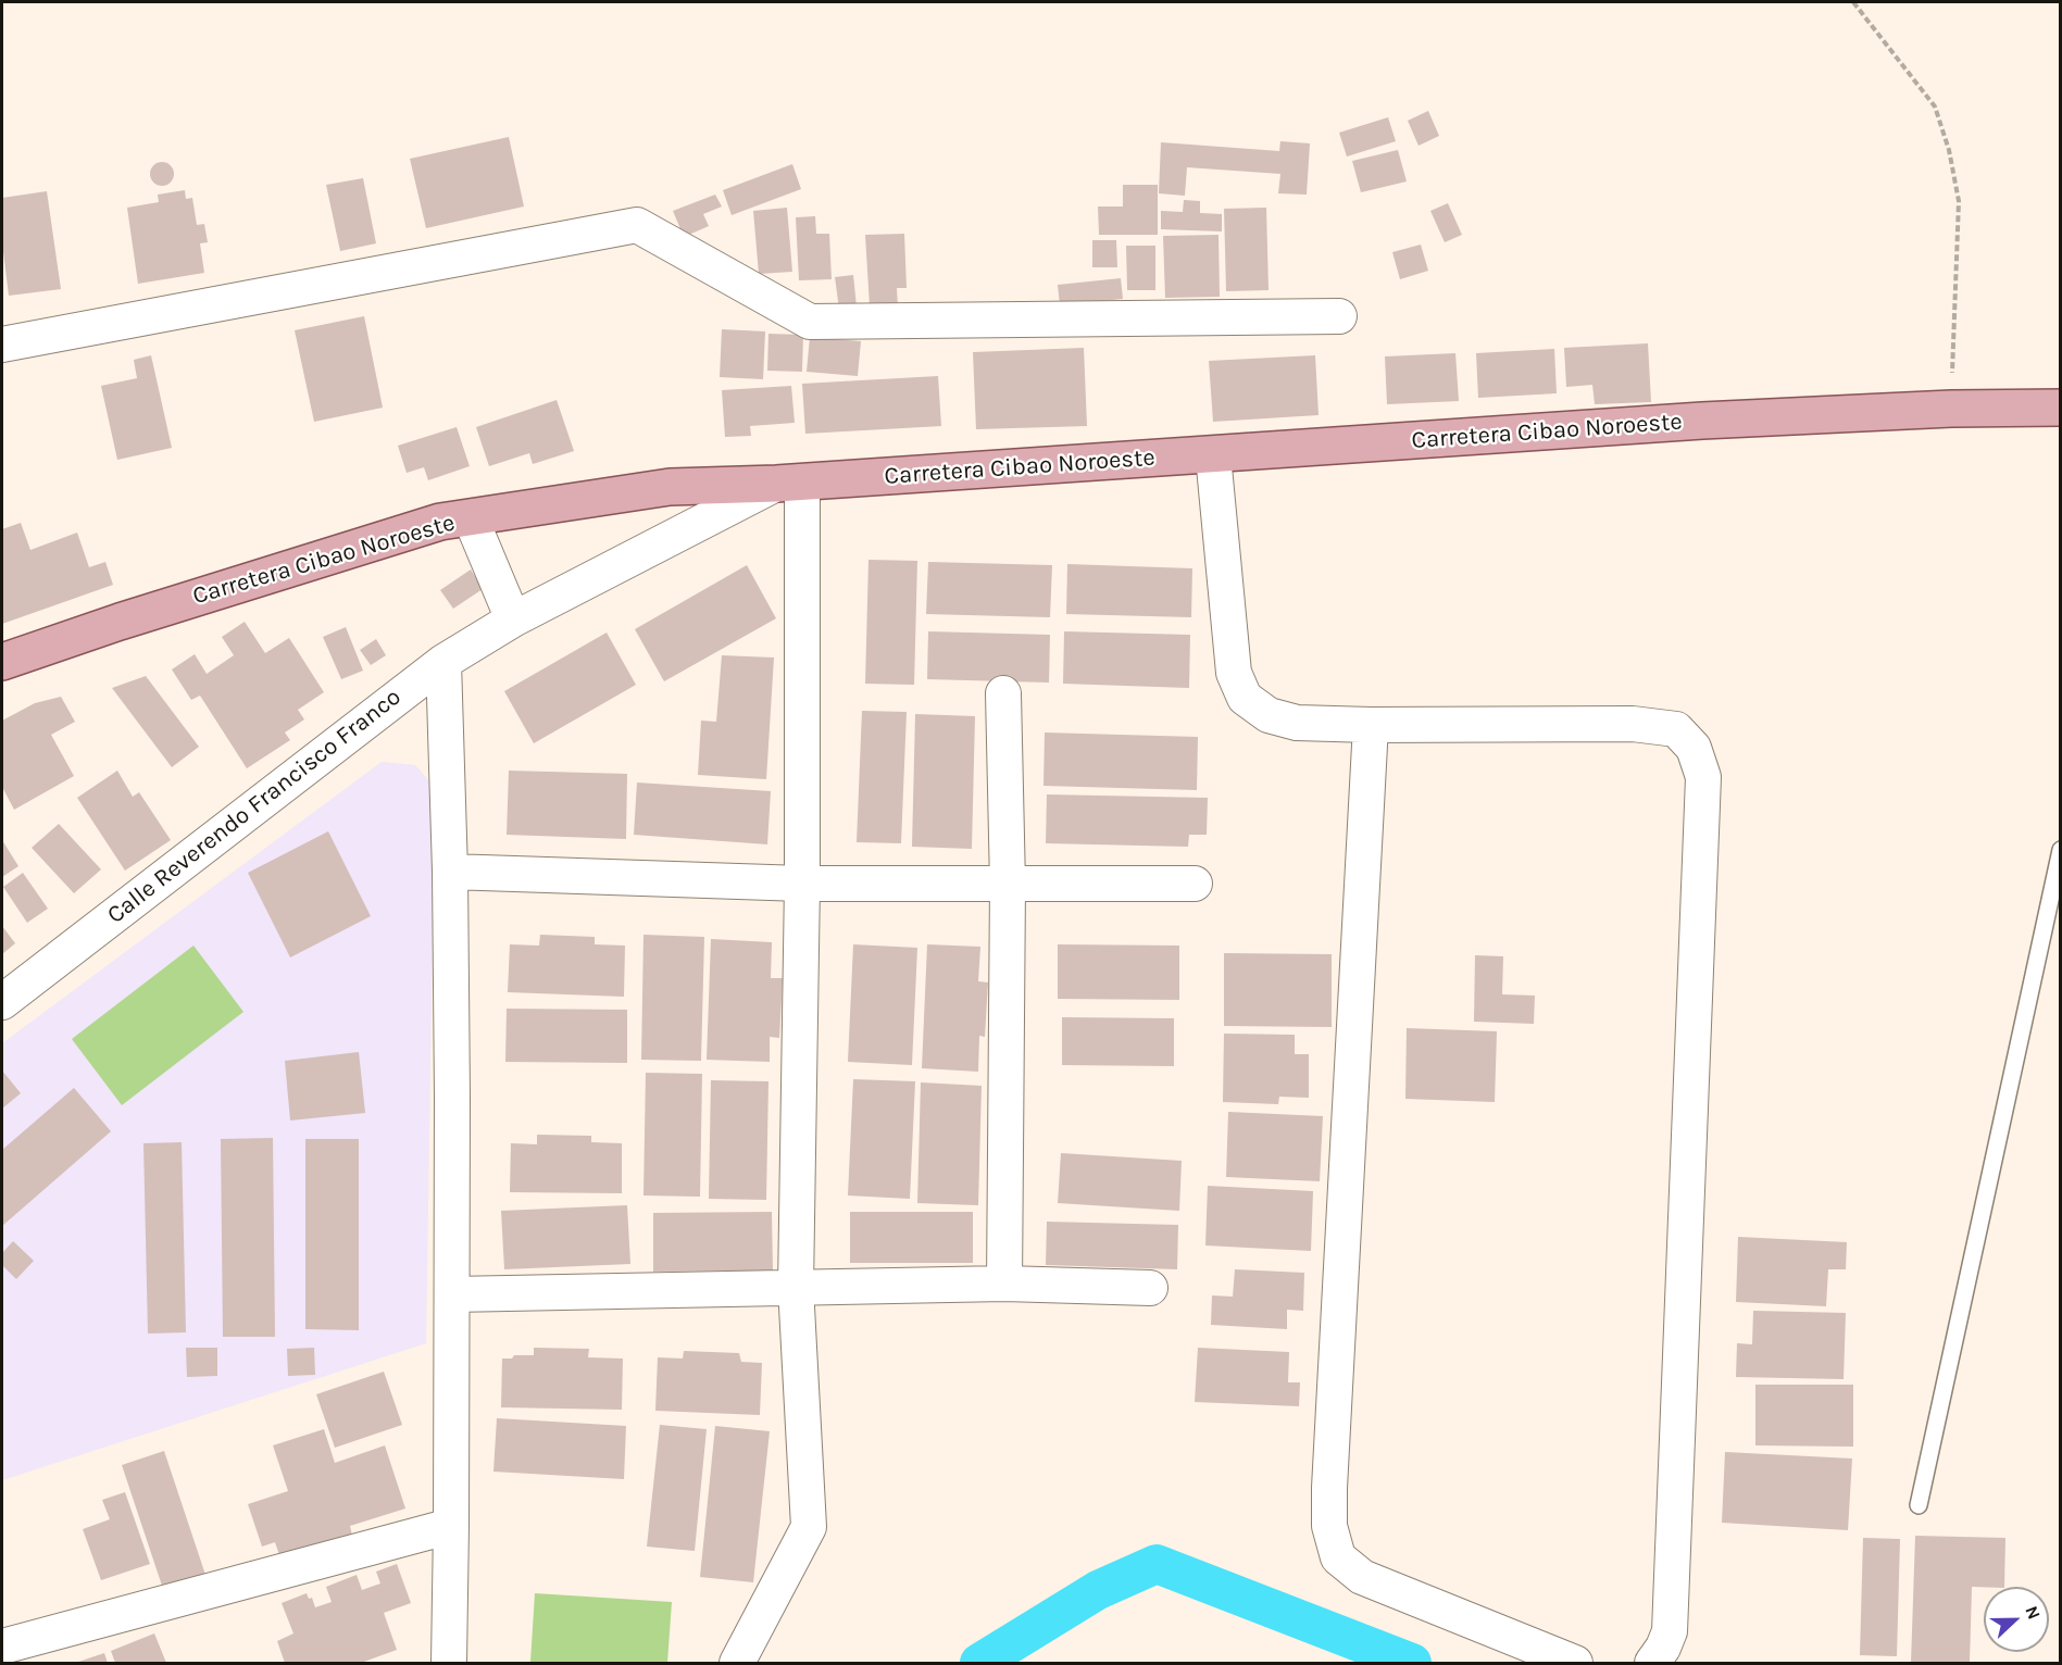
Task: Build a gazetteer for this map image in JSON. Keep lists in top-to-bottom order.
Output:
{
  "streets": {
    "main road": ["Carretera Cibao Noroeste"],
    "street": ["Calle Reverendo Francisco Franco"]
  },
  "crossings": [
    ["Carretera Cibao Noroeste", "Calle Reverendo Francisco Franco"]
  ],
  "north": "right"
}
